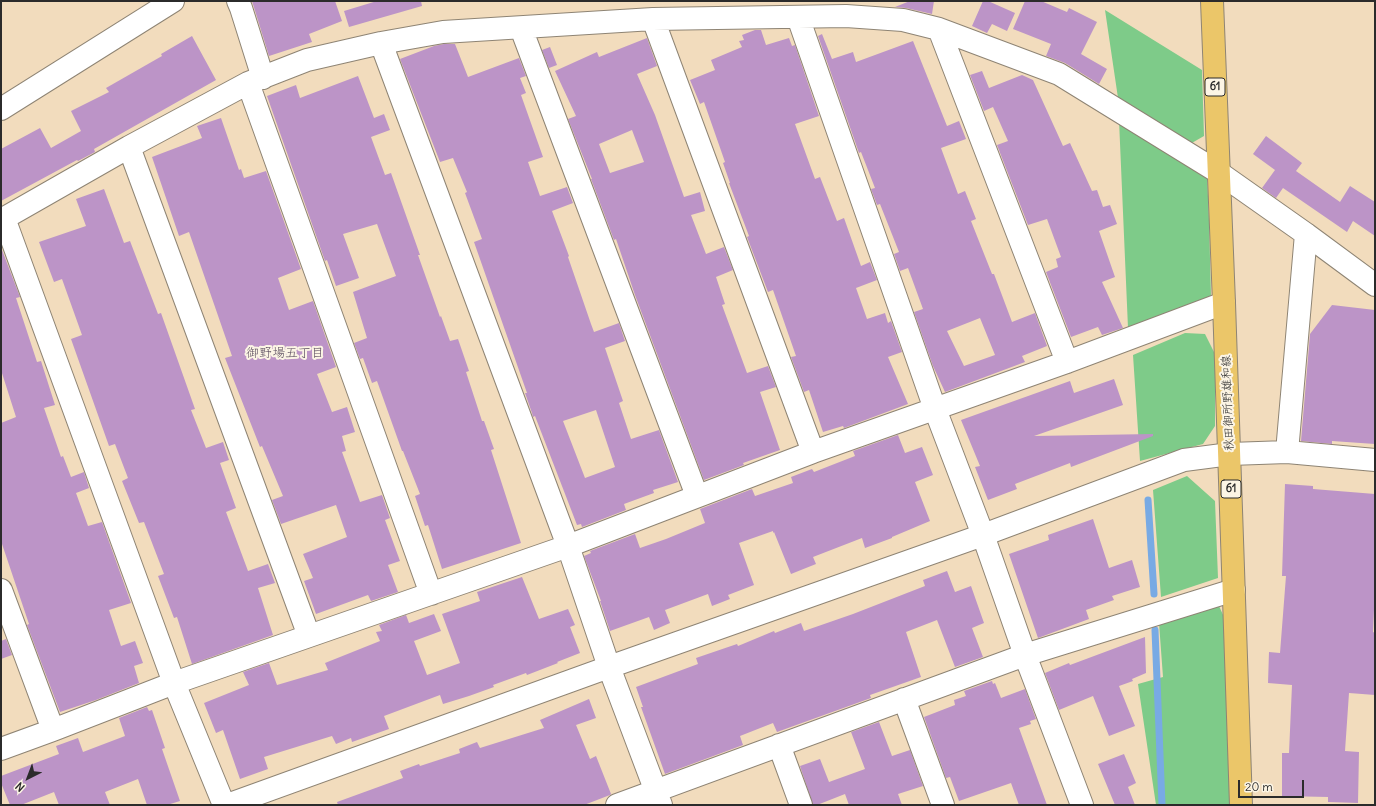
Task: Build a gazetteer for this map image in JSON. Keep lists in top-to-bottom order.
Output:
{
  "streets": {
    "main road": ["61", "秋田御所野雄和線"]
  },
  "districts": ["御野場五丁目"],
  "scale_bar": "20 m",
  "north": "bottom left"
}
